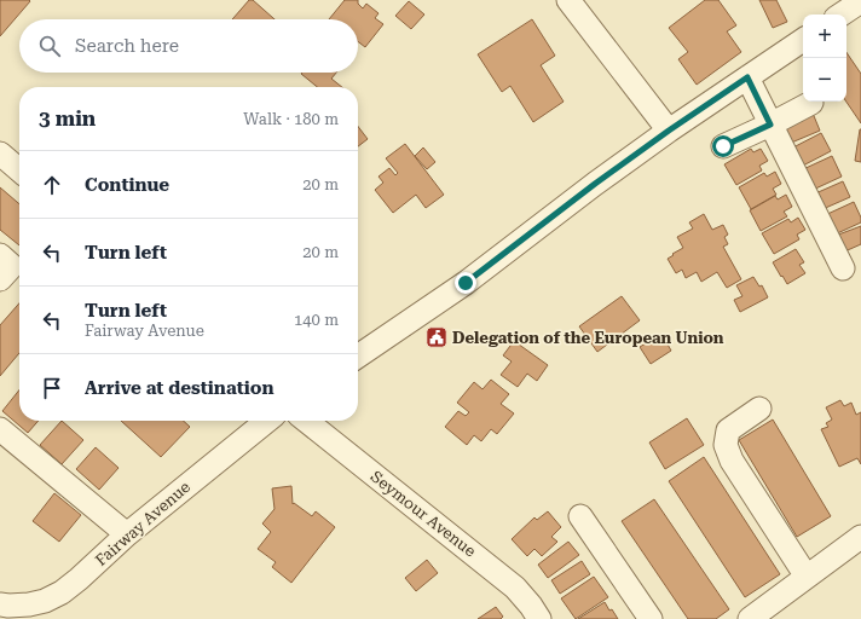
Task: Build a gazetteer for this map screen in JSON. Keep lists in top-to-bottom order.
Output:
{
  "streets": {
    "street": ["Seymour Avenue", "Fairway Avenue"]
  },
  "places": {
    "public building": ["Delegation of the European Union"]
  },
  "page": {
    "map_buttons": ["+", "−"],
    "search": "Search here",
    "heading": ["3 min", "Walk · 180 m"],
    "list": [
      ["Continue", "20 m"],
      ["Turn left", "20 m"],
      ["Turn left", "Fairway Avenue", "140 m"],
      "Arrive at destination"
    ]
  }
}
